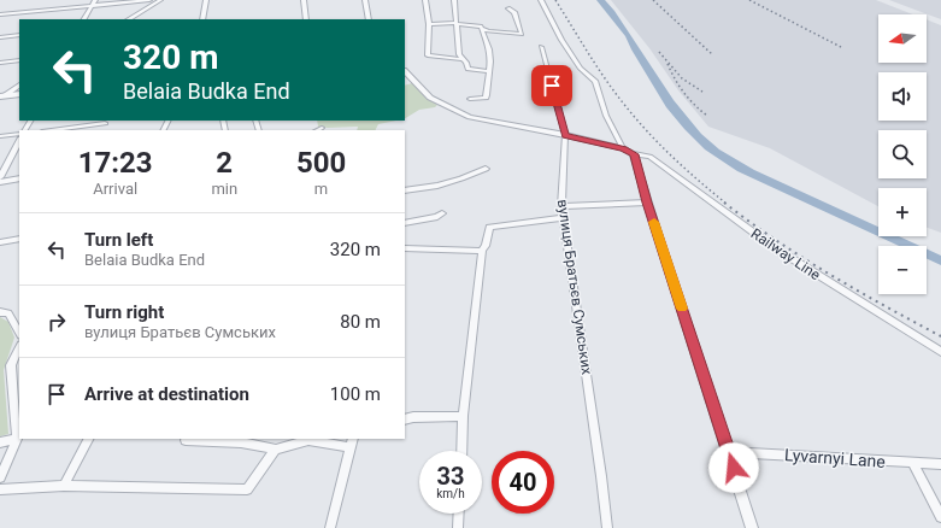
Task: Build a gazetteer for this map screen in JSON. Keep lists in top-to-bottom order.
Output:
{
  "streets": {
    "street": ["Railway Line", "вулиця Братьєв Сумських", "Lyvarnyi Lane"]
  },
  "north": "left",
  "page": {
    "map_buttons": ["+", "−"],
    "turn": ["320 m", "Belaia Budka End"],
    "eta": [
      "17:23",
      "Arrival",
      "2",
      "min",
      "500",
      "m"
    ],
    "list": [
      {
        "name": "Turn left",
        "note": "Belaia Budka End",
        "value": "320 m"
      },
      {
        "name": "Turn right",
        "note": "вулиця Братьєв Сумських",
        "value": "80 m"
      },
      {
        "name": "Arrive at destination",
        "value": "100 m"
      }
    ],
    "speed": "33 km/h",
    "limit": "40"
  }
}
